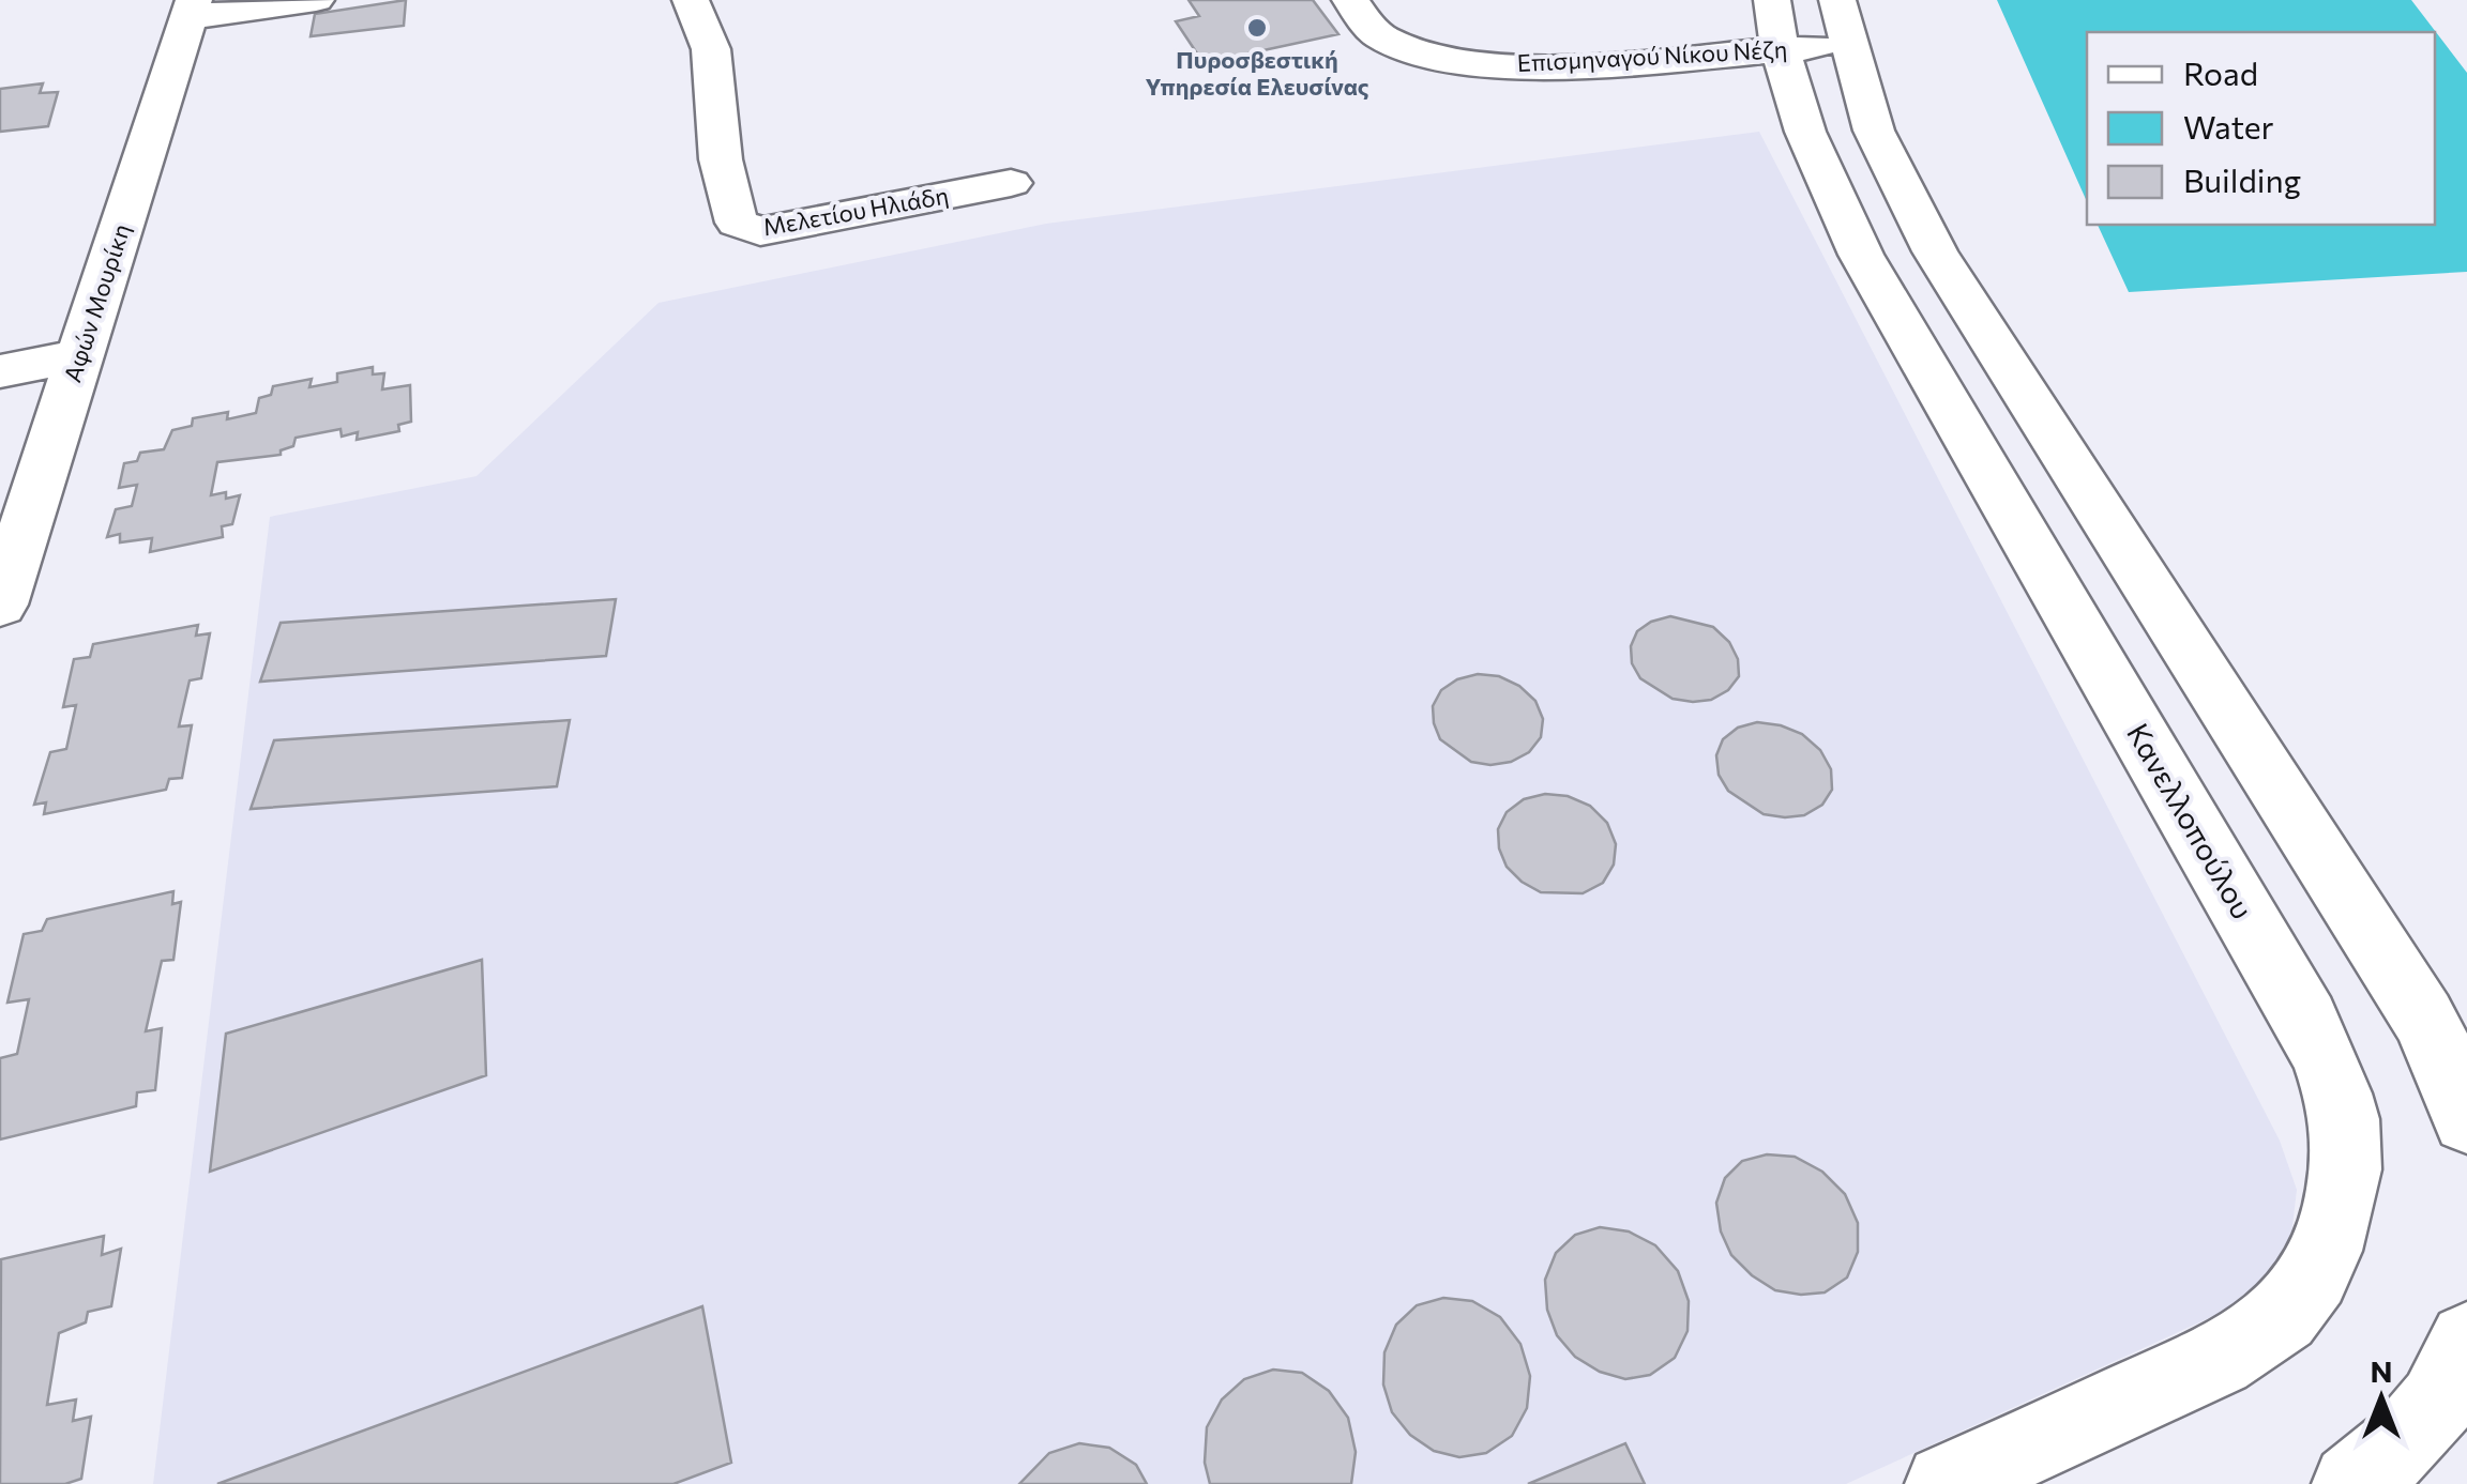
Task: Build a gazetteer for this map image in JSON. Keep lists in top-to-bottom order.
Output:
{
  "streets": {
    "street": [
      "Επισμηναγού Νίκου Νέζη",
      "Μελετίου Ηλιάδη",
      "Αφών Μουρίκη",
      "Κανελλοπούλου"
    ]
  },
  "crossings": [
    ["Επισμηναγού Νίκου Νέζη", "Κανελλοπούλου"]
  ],
  "places": ["Πυροσβεστική Υπηρεσία Ελευσίνας"],
  "legend": ["Road", "Water", "Building"],
  "north": "top"
}
